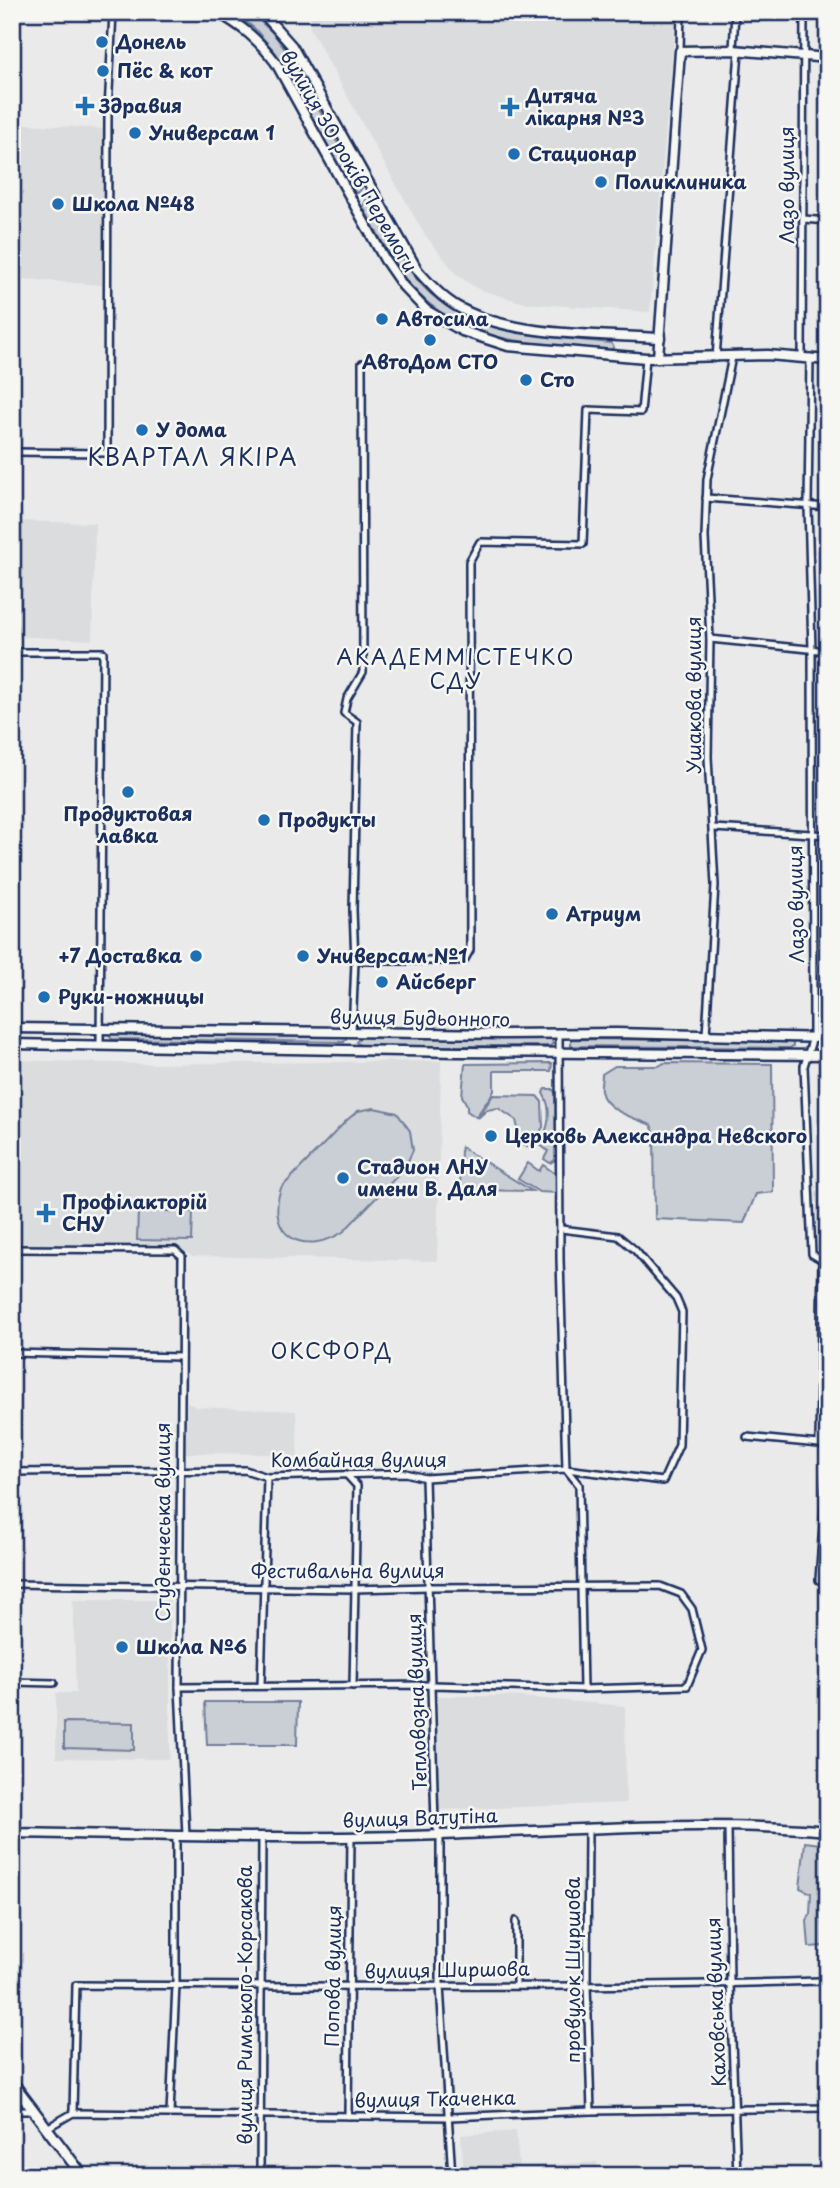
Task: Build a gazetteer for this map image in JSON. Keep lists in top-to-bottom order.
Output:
{
  "streets": {
    "street": [
      "вулиця 30 років Перемоги",
      "Лазо вулиця",
      "Ушакова вулиця",
      "вулиця Будьонного",
      "Комбайная вулиця",
      "Студєнчеська вулиця",
      "Фестивальна вулиця",
      "Тепловозна вулиця",
      "вулиця Ватутіна",
      "вулиця Ширшова",
      "провулок Ширшова",
      "Попова вулиця",
      "Каховська вулиця",
      "вулиця Римського-Корсакова",
      "вулиця Ткаченка"
    ]
  },
  "crossings": [
    ["вулиця 30 років Перемоги", "Лазо вулиця"],
    ["вулиця 30 років Перемоги", "Ушакова вулиця"],
    ["Лазо вулиця", "вулиця Будьонного"],
    ["Ушакова вулиця", "вулиця Будьонного"],
    ["Комбайная вулиця", "Студєнчеська вулиця"],
    ["Комбайная вулиця", "Тепловозна вулиця"],
    ["Студєнчеська вулиця", "Фестивальна вулиця"],
    ["Студєнчеська вулиця", "вулиця Ватутіна"],
    ["Фестивальна вулиця", "Тепловозна вулиця"],
    ["Тепловозна вулиця", "вулиця Ватутіна"],
    ["Тепловозна вулиця", "вулиця Ширшова"],
    ["Тепловозна вулиця", "вулиця Ткаченка"],
    ["вулиця Ватутіна", "провулок Ширшова"],
    ["вулиця Ватутіна", "Попова вулиця"],
    ["вулиця Ватутіна", "Каховська вулиця"],
    ["вулиця Ватутіна", "вулиця Римського-Корсакова"],
    ["вулиця Ширшова", "провулок Ширшова"],
    ["вулиця Ширшова", "Попова вулиця"],
    ["вулиця Ширшова", "Каховська вулиця"],
    ["вулиця Ширшова", "вулиця Римського-Корсакова"],
    ["вулиця Ширшова", "вулиця Ткаченка"],
    ["провулок Ширшова", "вулиця Ткаченка"],
    ["Попова вулиця", "вулиця Ткаченка"],
    ["Каховська вулиця", "вулиця Ткаченка"],
    ["вулиця Римського-Корсакова", "вулиця Ткаченка"]
  ],
  "districts": ["КВАРТАЛ ЯКІРА", "АКАДЕММІСТЕЧКО СДУ", "ОКСФОРД"],
  "places": {
    "other": [
      "Донель",
      "Пёс & кот",
      "Универсам 1",
      "Стационар",
      "Поликлиника",
      "Школа №48",
      "Автосила",
      "АвтоДом СТО",
      "Сто",
      "У дома",
      "Продуктовая лавка",
      "Продукты",
      "Атриум",
      "+7 Доставка",
      "Универсам №1",
      "Айсберг",
      "Руки-ножницы",
      "Церковь Александра Невского",
      "Стадион ЛНУ имени В. Даля",
      "Школа №6"
    ],
    "health": ["Здравия", "Дитяча лікарня №3", "Профілакторій СНУ"]
  }
}
